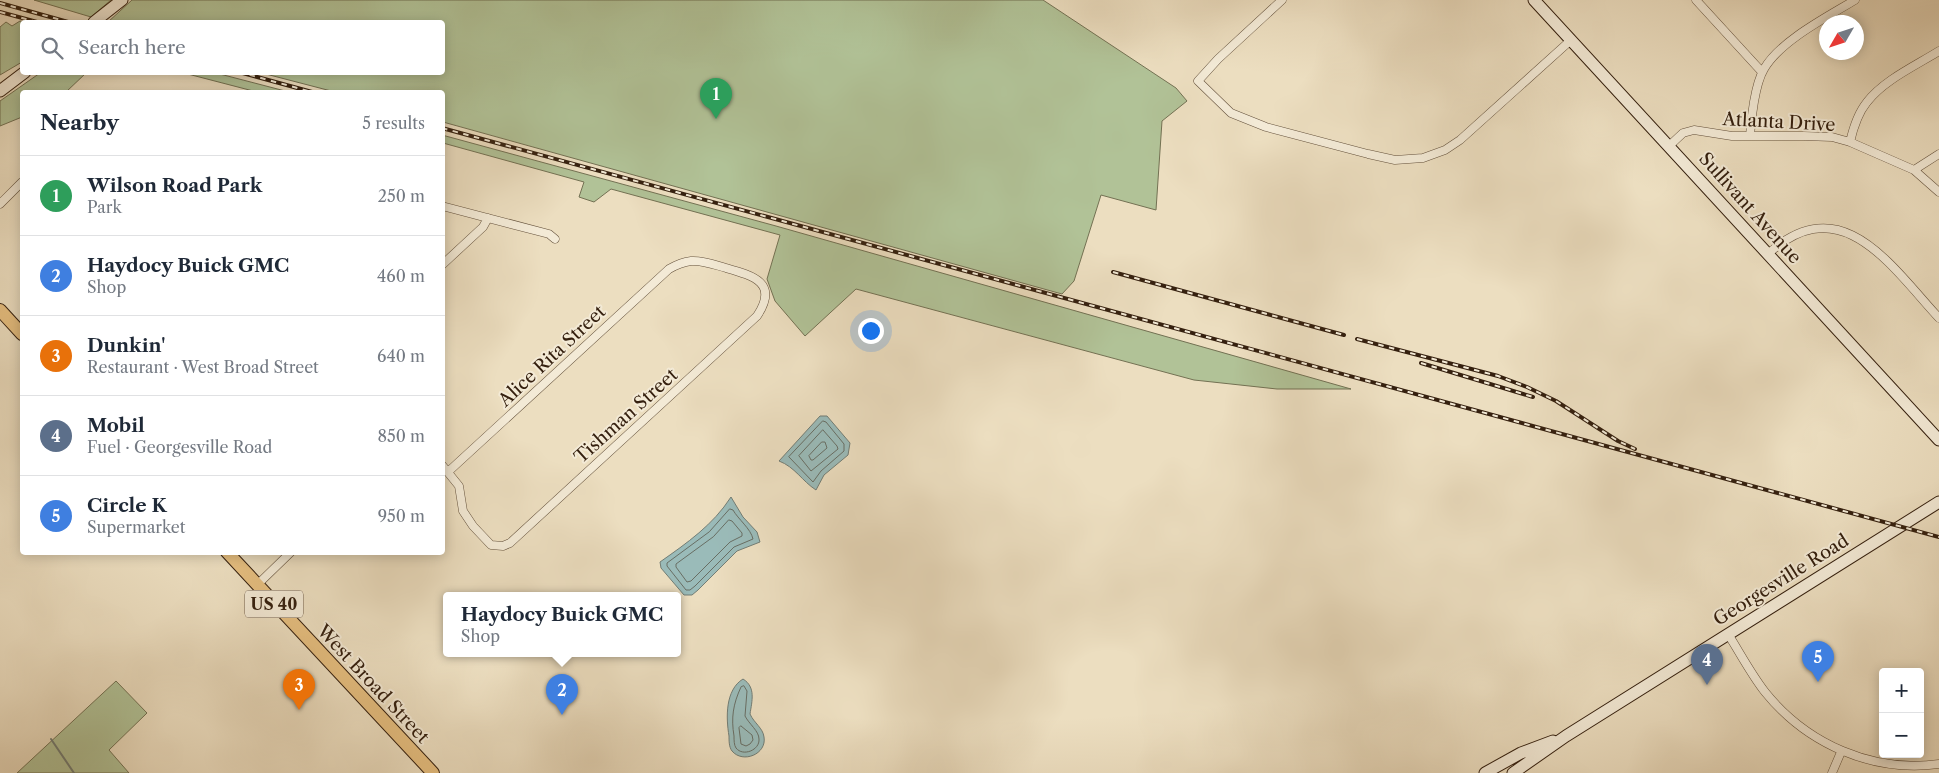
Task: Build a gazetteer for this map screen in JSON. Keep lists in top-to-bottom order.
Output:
{
  "streets": {
    "main road": [
      "Sullivant Avenue",
      "Georgesville Road",
      "US 40",
      "West Broad Street"
    ],
    "street": ["Atlanta Drive", "Alice Rita Street", "Tishman Street"]
  },
  "crossings": [
    ["Atlanta Drive", "Sullivant Avenue"],
    ["Alice Rita Street", "Tishman Street"]
  ],
  "north": "bottom left",
  "page": {
    "search": "Search here",
    "pins": [
      "1",
      "5",
      "4",
      "3",
      "2"
    ],
    "heading": ["Nearby", "5 results"],
    "list": [
      {
        "mark": "1",
        "name": "Wilson Road Park",
        "note": "Park",
        "value": "250 m"
      },
      {
        "mark": "2",
        "name": "Haydocy Buick GMC",
        "note": "Shop",
        "value": "460 m"
      },
      {
        "mark": "3",
        "name": "Dunkin'",
        "note": "Restaurant · West Broad Street",
        "value": "640 m"
      },
      {
        "mark": "4",
        "name": "Mobil",
        "note": "Fuel · Georgesville Road",
        "value": "850 m"
      },
      {
        "mark": "5",
        "name": "Circle K",
        "note": "Supermarket",
        "value": "950 m"
      }
    ],
    "popup": ["Haydocy Buick GMC", "Shop"],
    "map_buttons": ["+", "−"]
  }
}
